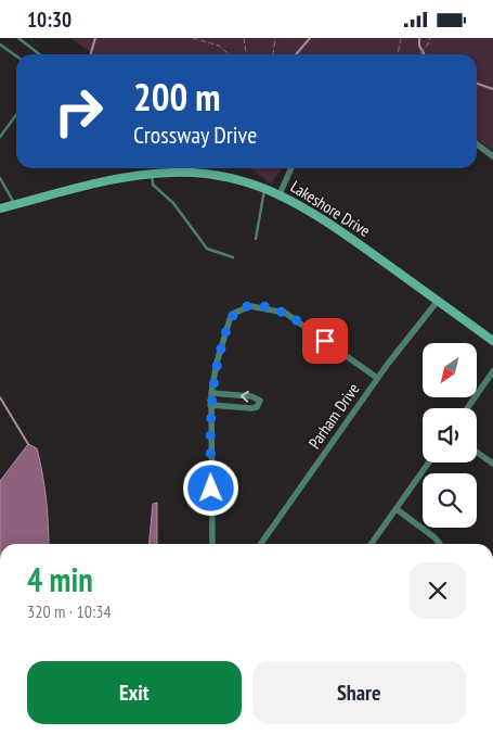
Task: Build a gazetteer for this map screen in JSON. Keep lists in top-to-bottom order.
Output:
{
  "streets": {
    "main road": ["Lakeshore Drive"],
    "street": ["Parham Drive"]
  },
  "crossings": [
    ["Lakeshore Drive", "Parham Drive"]
  ],
  "north": "bottom left",
  "page": {
    "status": "10:30",
    "turn": ["200 m", "Crossway Drive"],
    "heading": ["4 min", "320 m · 10:34"],
    "buttons": ["Exit", "Share"]
  }
}
